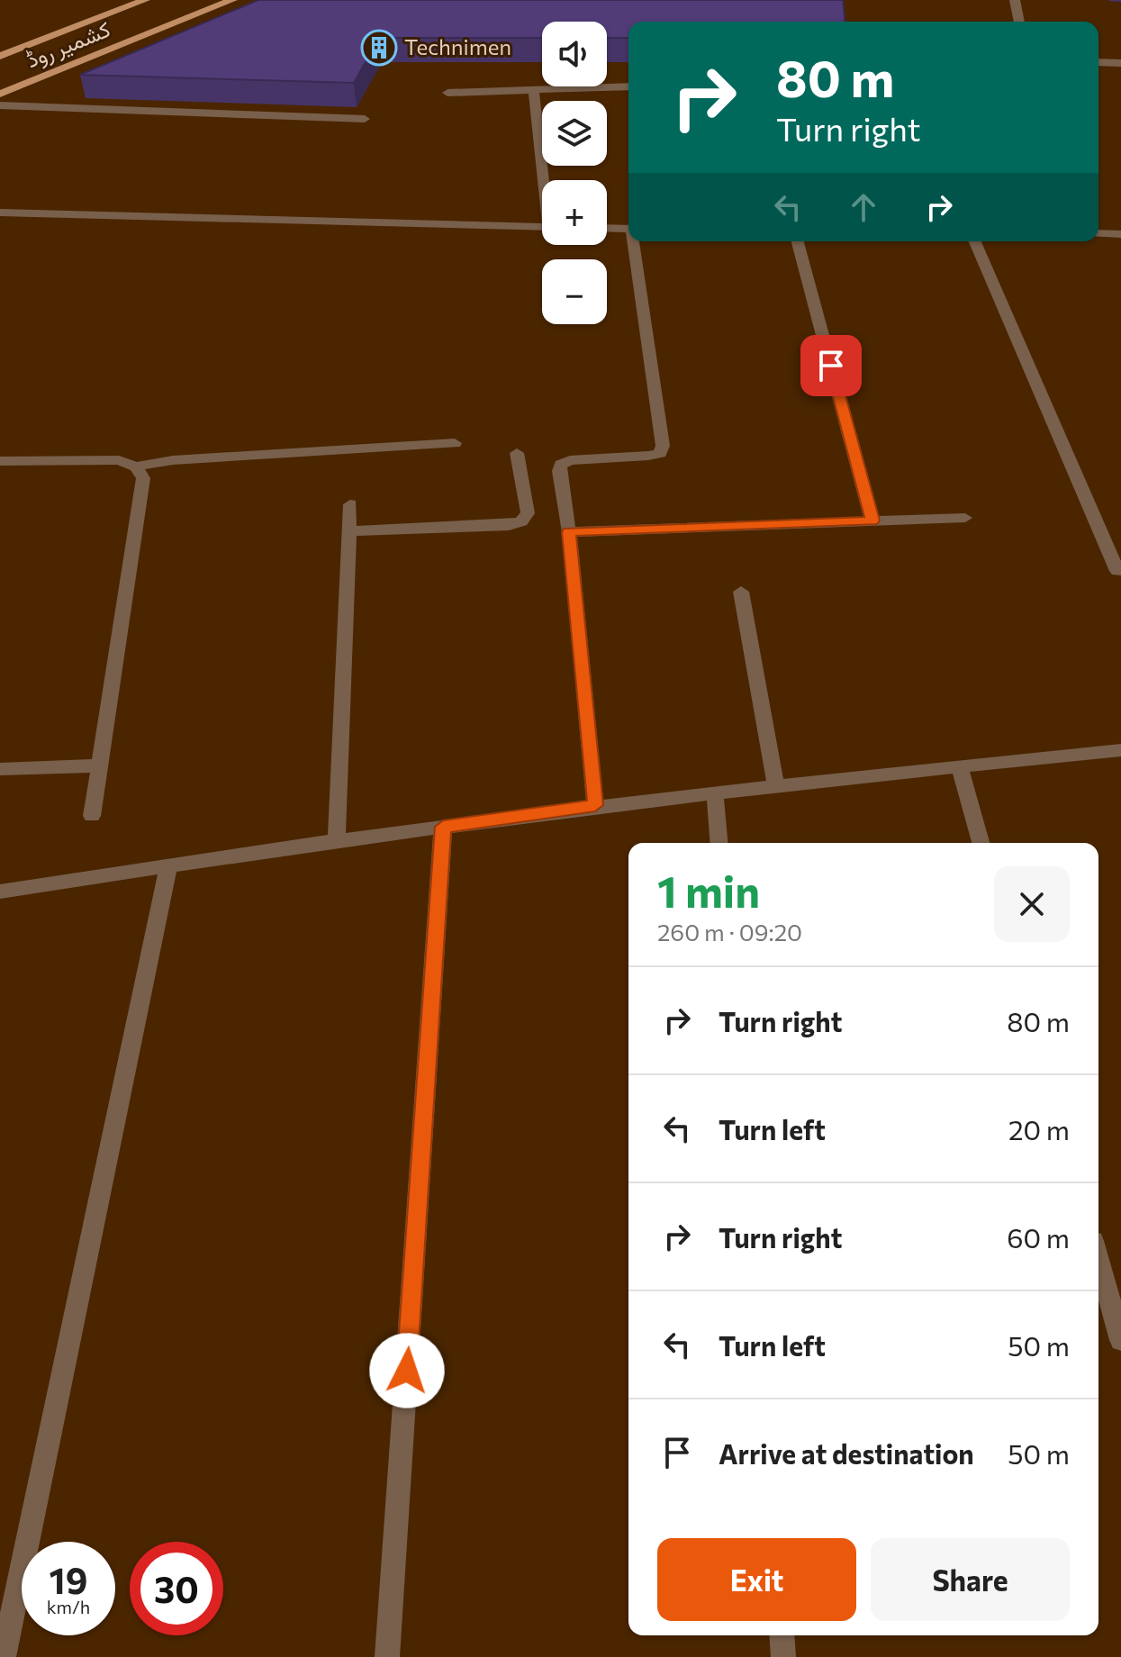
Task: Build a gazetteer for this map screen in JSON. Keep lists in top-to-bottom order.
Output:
{
  "streets": {
    "main road": ["کشمیر روڈ"]
  },
  "places": {
    "building": ["Technimen"]
  },
  "page": {
    "map_buttons": ["+", "−"],
    "turn": ["80 m", "Turn right"],
    "heading": ["1 min", "260 m · 09:20"],
    "list": [
      {
        "name": "Turn right",
        "value": "80 m"
      },
      {
        "name": "Turn left",
        "value": "20 m"
      },
      {
        "name": "Turn right",
        "value": "60 m"
      },
      {
        "name": "Turn left",
        "value": "50 m"
      },
      {
        "name": "Arrive at destination",
        "value": "50 m"
      }
    ],
    "buttons": ["Exit", "Share"],
    "speed": "19 km/h",
    "limit": "30"
  }
}
